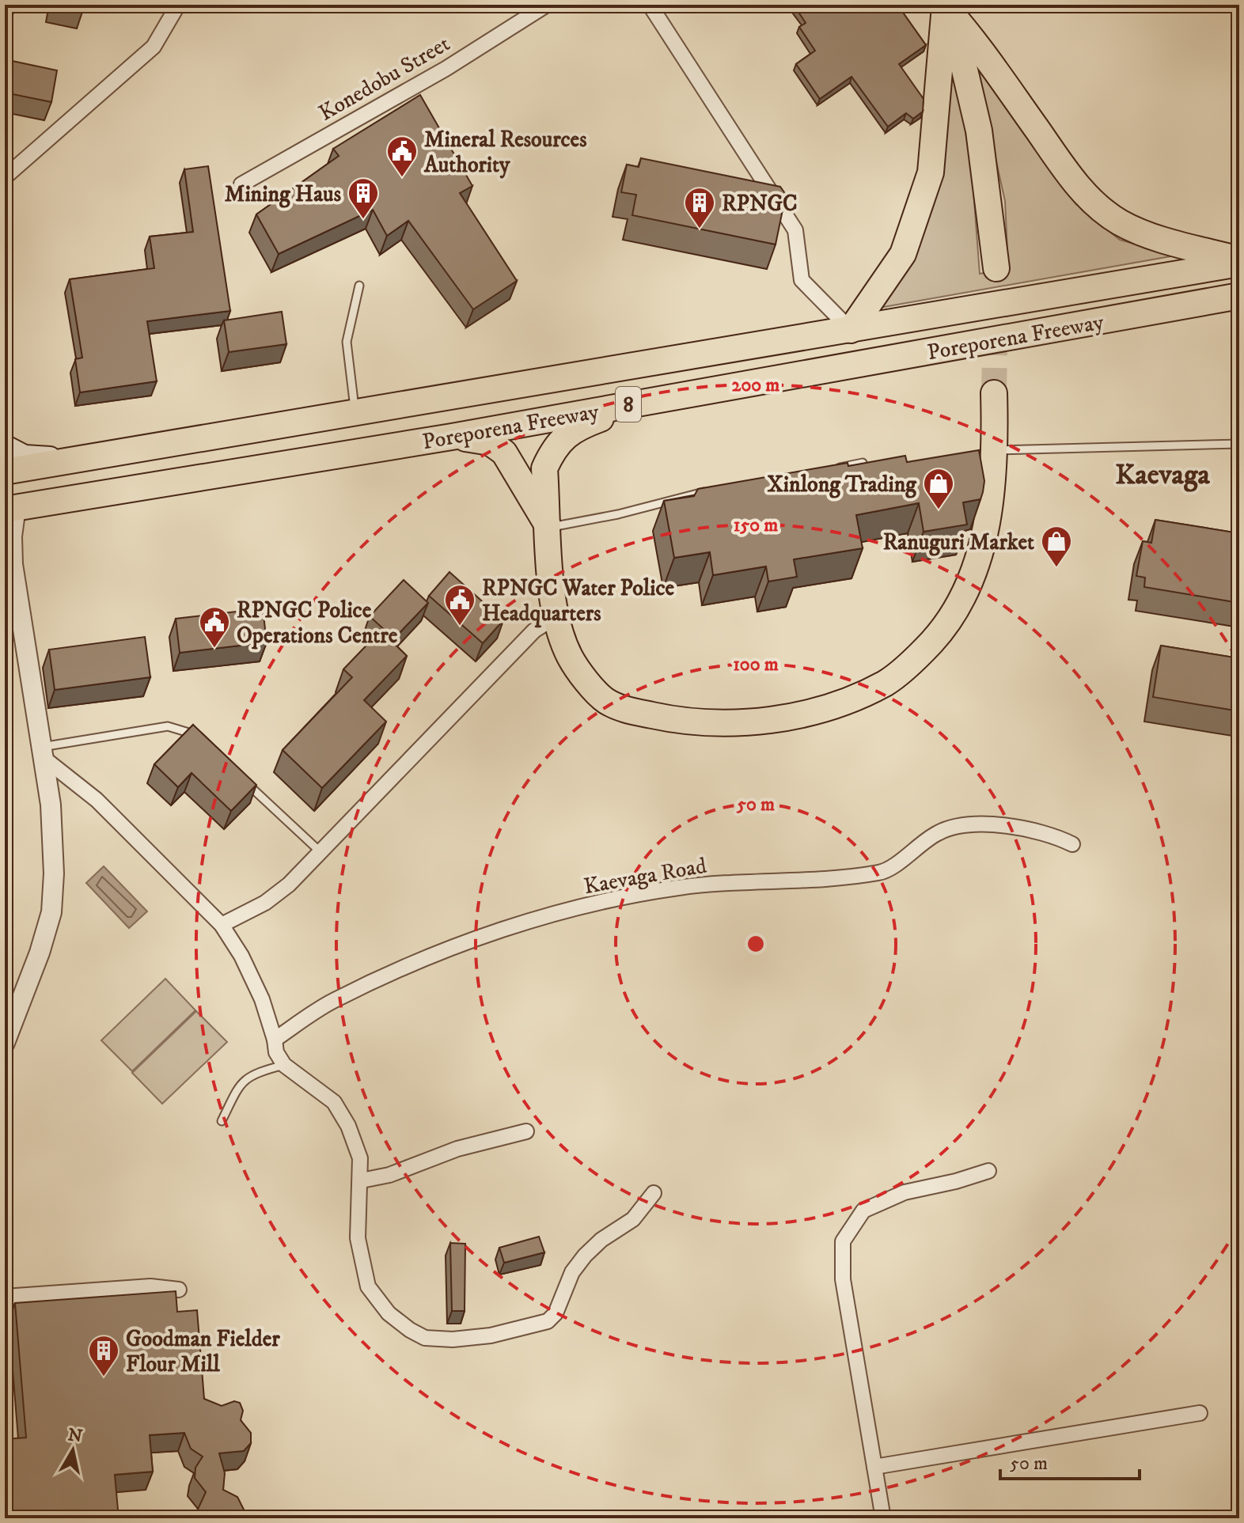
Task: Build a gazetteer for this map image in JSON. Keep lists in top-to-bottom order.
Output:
{
  "streets": {
    "highway": ["Poreporena Freeway", "8"],
    "street": ["Konedobu Street", "Kaevaga Road"]
  },
  "districts": ["Kaevaga"],
  "places": {
    "public building": ["Mineral Resources Authority", "RPNGC Water Police Headquarters", "RPNGC Police Operations Centre"],
    "building": ["Mining Haus", "RPNGC", "Goodman Fielder Flour Mill"],
    "shop": ["Xinlong Trading", "Ranuguri Market"]
  },
  "scale_bar": "50 m",
  "north": "top",
  "rings": [
    "200 m",
    "150 m",
    "100 m",
    "50 m"
  ]
}
